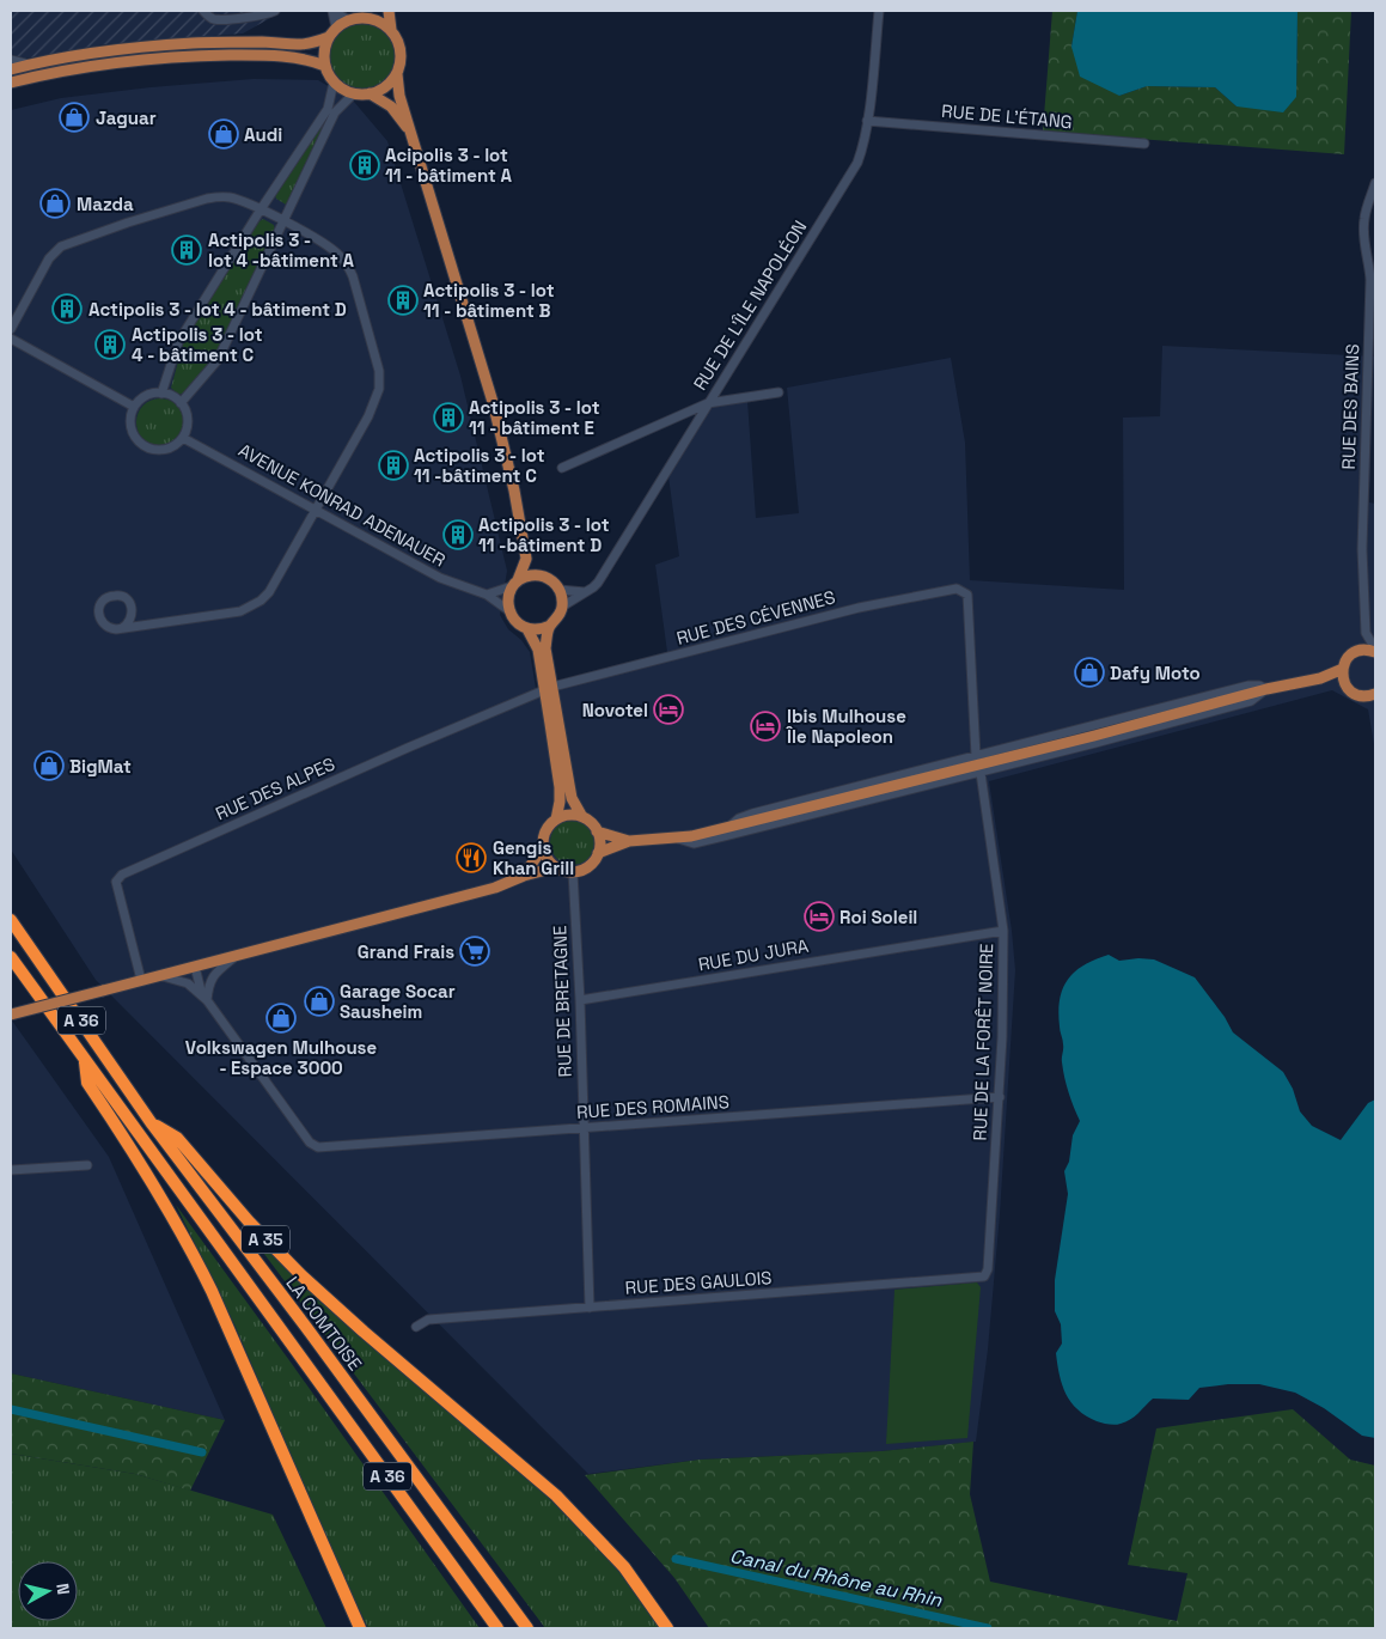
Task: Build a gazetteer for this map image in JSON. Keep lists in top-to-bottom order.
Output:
{
  "streets": {
    "highway": ["A 36", "A 35", "LA COMTOISE"],
    "street": [
      "RUE DE L'ÉTANG",
      "RUE DE L'ÎLE NAPOLÉON",
      "RUE DES BAINS",
      "AVENUE KONRAD ADENAUER",
      "RUE DES CÉVENNES",
      "RUE DES ALPES",
      "RUE DU JURA",
      "RUE DE BRETAGNE",
      "RUE DE LA FORÊT NOIRE",
      "RUE DES ROMAINS",
      "RUE DES GAULOIS"
    ]
  },
  "crossings": [
    ["RUE DE L'ÉTANG", "RUE DE L'ÎLE NAPOLÉON"],
    ["RUE DE L'ÎLE NAPOLÉON", "AVENUE KONRAD ADENAUER"],
    ["RUE DES CÉVENNES", "RUE DES ALPES"],
    ["RUE DU JURA", "RUE DE BRETAGNE"],
    ["RUE DU JURA", "RUE DE LA FORÊT NOIRE"],
    ["RUE DE BRETAGNE", "RUE DES ROMAINS"],
    ["RUE DE BRETAGNE", "RUE DES GAULOIS"],
    ["RUE DE LA FORÊT NOIRE", "RUE DES ROMAINS"],
    ["RUE DE LA FORÊT NOIRE", "RUE DES GAULOIS"],
    ["A 35", "LA COMTOISE"]
  ],
  "water": ["Canal du Rhône au Rhin"],
  "places": {
    "shop": [
      "Jaguar",
      "Audi",
      "Mazda",
      "Dafy Moto",
      "BigMat",
      "Garage Socar Sausheim",
      "Volkswagen Mulhouse - Espace 3000"
    ],
    "building": [
      "Acipolis 3 - lot 11 - bâtiment A",
      "Actipolis 3 - lot 4 -bâtiment A",
      "Actipolis 3 - lot 11 - bâtiment B",
      "Actipolis 3 - lot 4 - bâtiment D",
      "Actipolis 3 - lot 4 - bâtiment C",
      "Actipolis 3 - lot 11 - bâtiment E",
      "Actipolis 3 - lot 11 -bâtiment C",
      "Actipolis 3 - lot 11 -bâtiment D"
    ],
    "hotel": ["Novotel", "Ibis Mulhouse Île Napoleon", "Roi Soleil"],
    "restaurant": ["Gengis Khan Grill"],
    "supermarket": ["Grand Frais"]
  },
  "north": "right"
}
